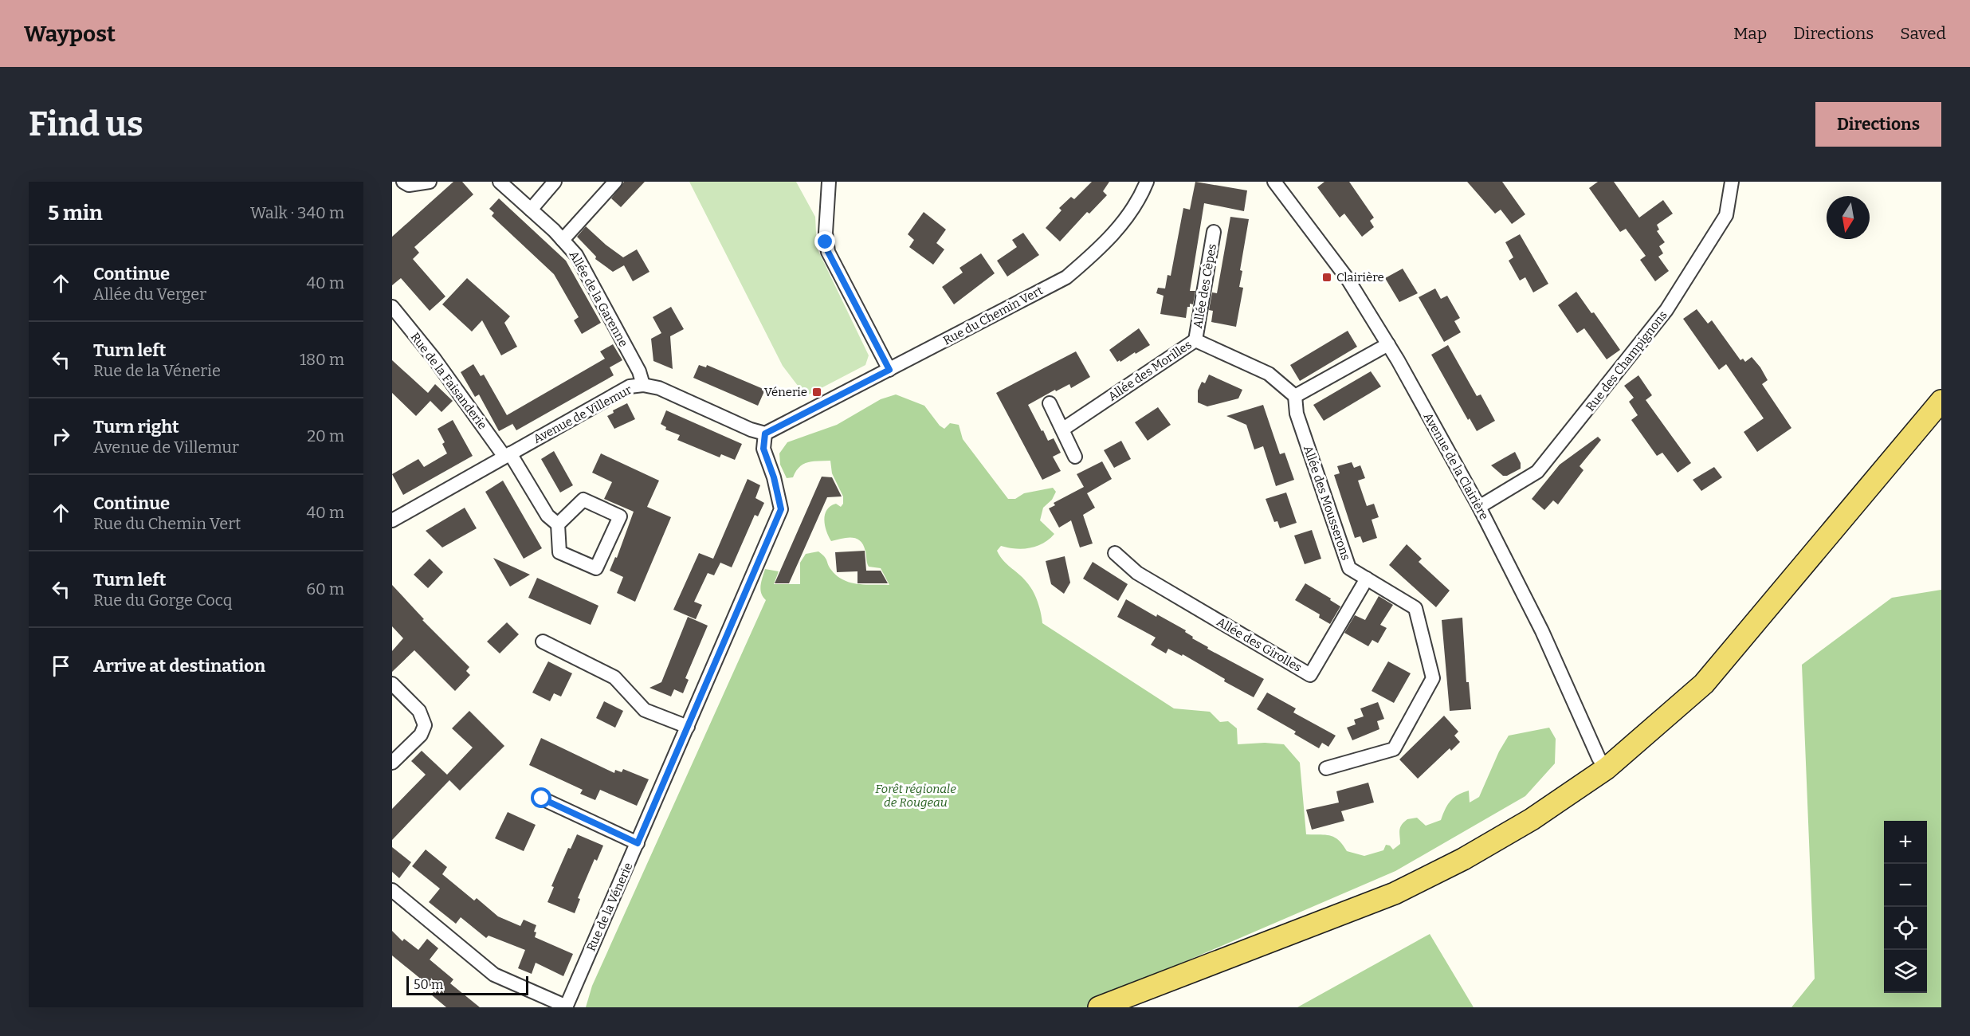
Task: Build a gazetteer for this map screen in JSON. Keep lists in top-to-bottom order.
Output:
{
  "streets": {
    "street": [
      "Allée des Cèpes",
      "Allée de la Garenne",
      "Rue du Chemin Vert",
      "Rue des Champignons",
      "Allée des Morilles",
      "Rue de la Faisanderie",
      "Avenue de Villemur",
      "Avenue de la Clairière",
      "Allée des Mousserons",
      "Allée des Girolles",
      "Rue de la Vénerie"
    ]
  },
  "crossings": [
    ["Allée des Cèpes", "Allée des Morilles"],
    ["Allée de la Garenne", "Avenue de Villemur"],
    ["Rue du Chemin Vert", "Avenue de Villemur"],
    ["Rue du Chemin Vert", "Rue de la Vénerie"],
    ["Rue des Champignons", "Avenue de la Clairière"],
    ["Allée des Morilles", "Allée des Mousserons"],
    ["Rue de la Faisanderie", "Avenue de Villemur"],
    ["Avenue de Villemur", "Rue de la Vénerie"],
    ["Allée des Mousserons", "Allée des Girolles"]
  ],
  "parks": ["Forêt régionale de Rougeau"],
  "places": {
    "transit": ["Clairière", "Vénerie"]
  },
  "scale_bar": "50 m",
  "north": "bottom",
  "page": {
    "header": "Waypost",
    "nav": ["Map", "Directions", "Saved"],
    "buttons": "Directions",
    "title": "Find us",
    "heading": ["5 min", "Walk · 340 m"],
    "list": [
      ["Continue", "Allée du Verger", "40 m"],
      ["Turn left", "Rue de la Vénerie", "180 m"],
      ["Turn right", "Avenue de Villemur", "20 m"],
      ["Continue", "Rue du Chemin Vert", "40 m"],
      ["Turn left", "Rue du Gorge Cocq", "60 m"],
      "Arrive at destination"
    ],
    "map_buttons": ["+", "−"],
    "scale": "50 m"
  }
}
